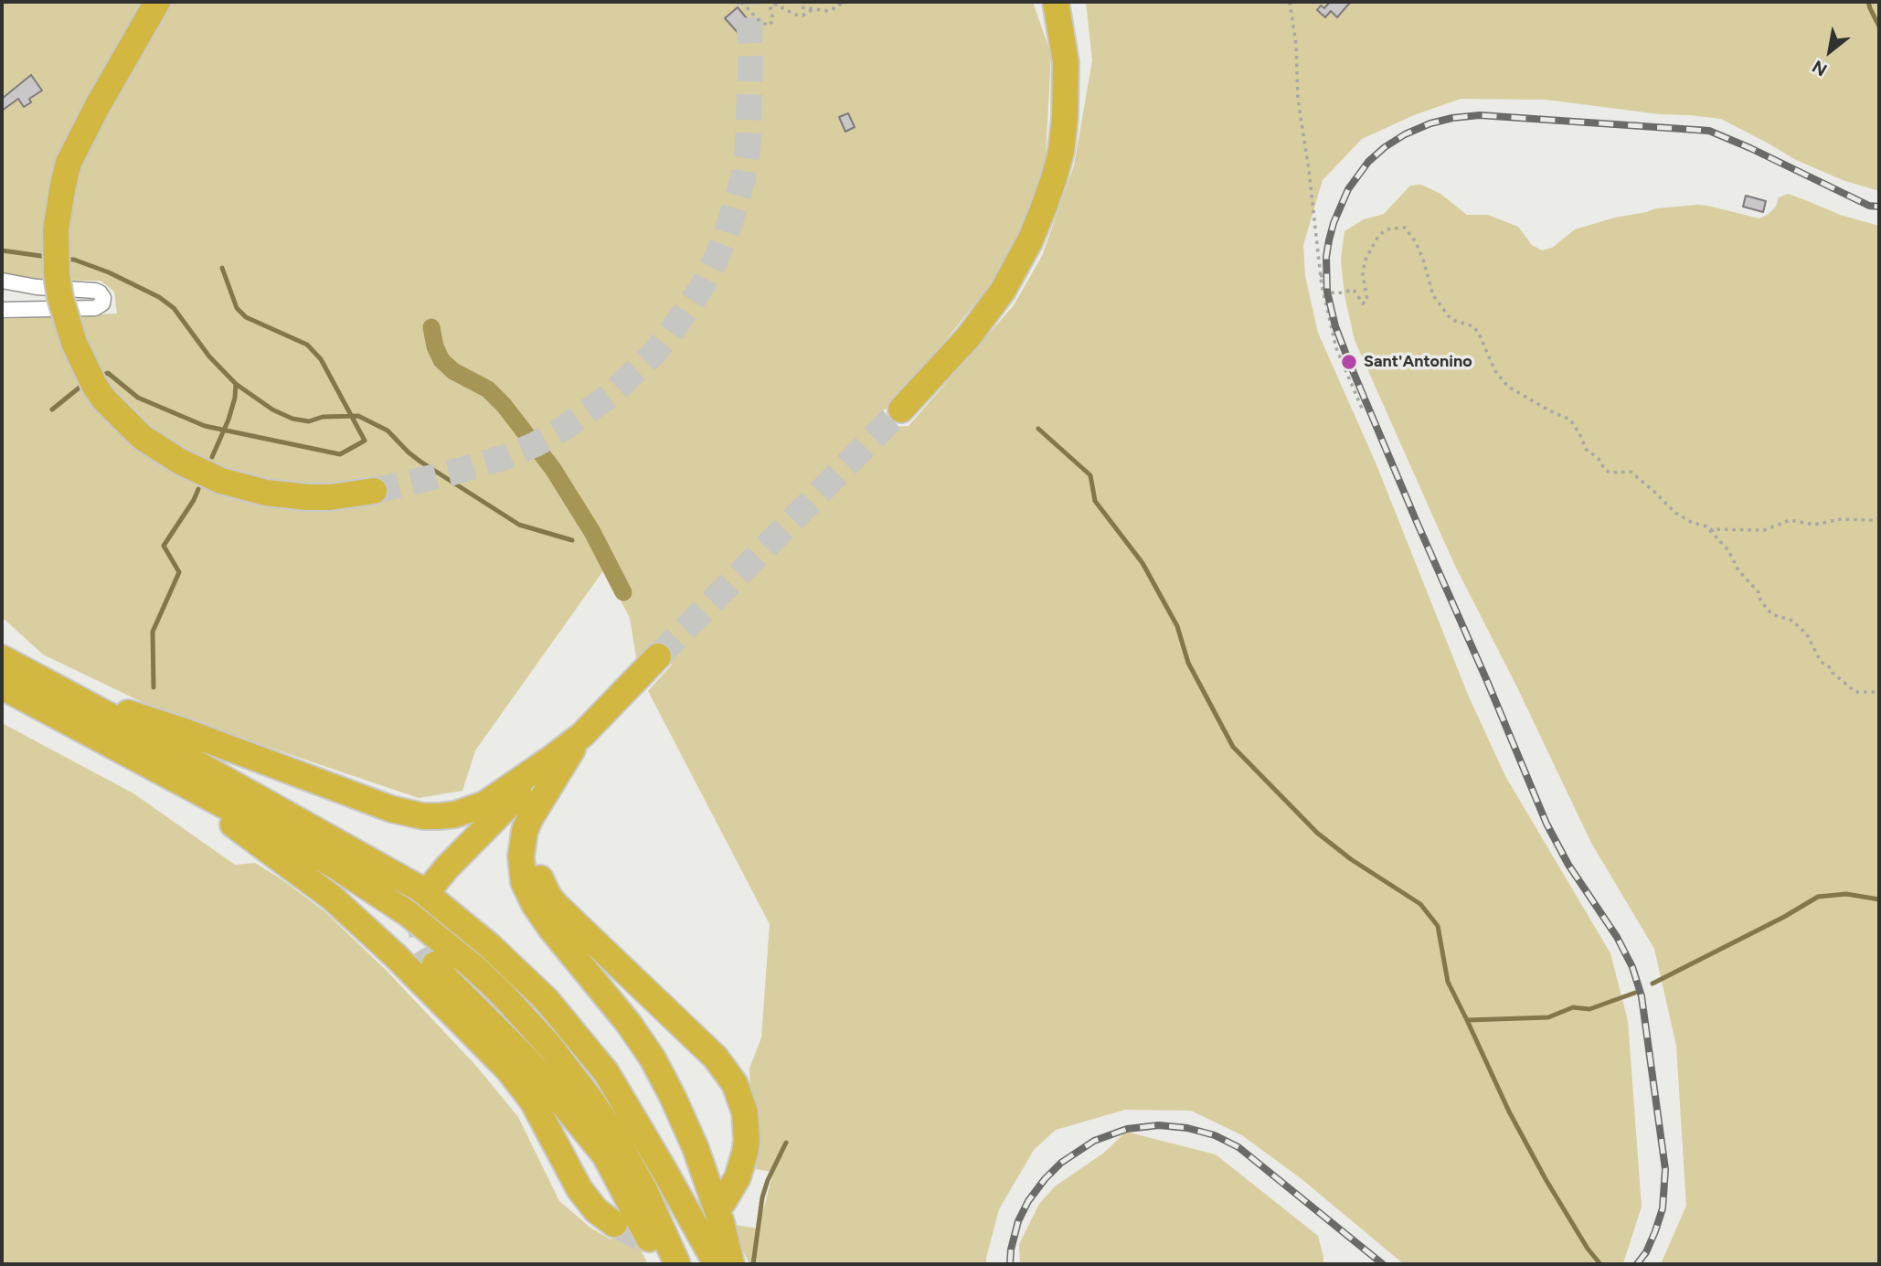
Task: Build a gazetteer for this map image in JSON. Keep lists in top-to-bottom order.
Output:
{
  "places": ["Sant'Antonino"],
  "north": "bottom left"
}
